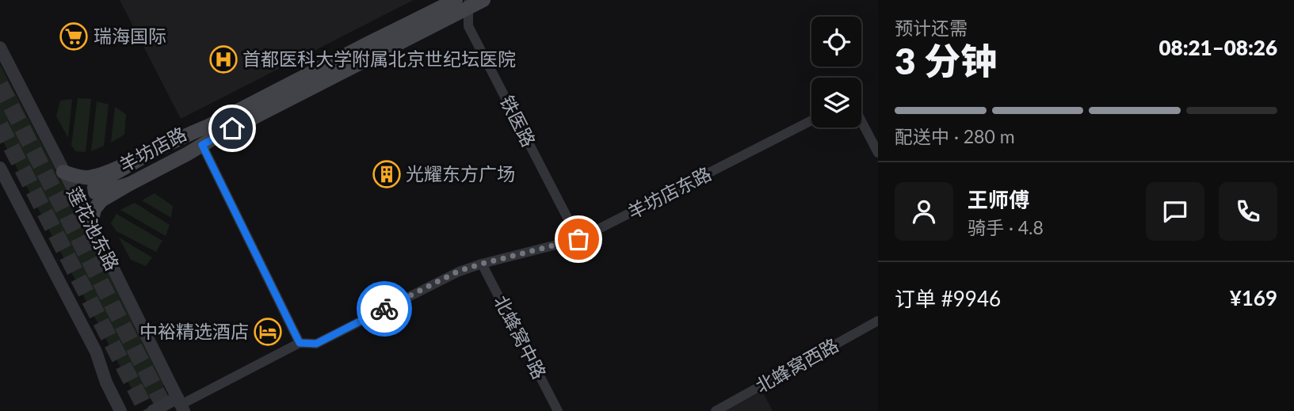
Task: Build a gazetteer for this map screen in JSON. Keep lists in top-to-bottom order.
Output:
{
  "streets": {
    "main road": ["羊坊店路"],
    "street": [
      "铁医路",
      "羊坊店东路",
      "莲花池东路",
      "北蜂窝中路",
      "北蜂窝西路"
    ]
  },
  "crossings": [
    ["铁医路", "羊坊店路"],
    ["铁医路", "羊坊店东路"],
    ["羊坊店路", "莲花池东路"],
    ["羊坊店东路", "莲花池东路"],
    ["羊坊店东路", "北蜂窝中路"]
  ],
  "places": {
    "supermarket": ["瑞海国际"],
    "hospital": ["首都医科大学附属北京世纪坛医院"],
    "building": ["光耀东方广场"],
    "hotel": ["中裕精选酒店"]
  },
  "page": {
    "heading": ["3 分钟", "预计还需", "08:21–08:26"],
    "panel": [
      "王师傅",
      "骑手 · 4.8",
      "订单 #9946",
      "¥169"
    ],
    "bar": "配送中 · 280 m"
  }
}
